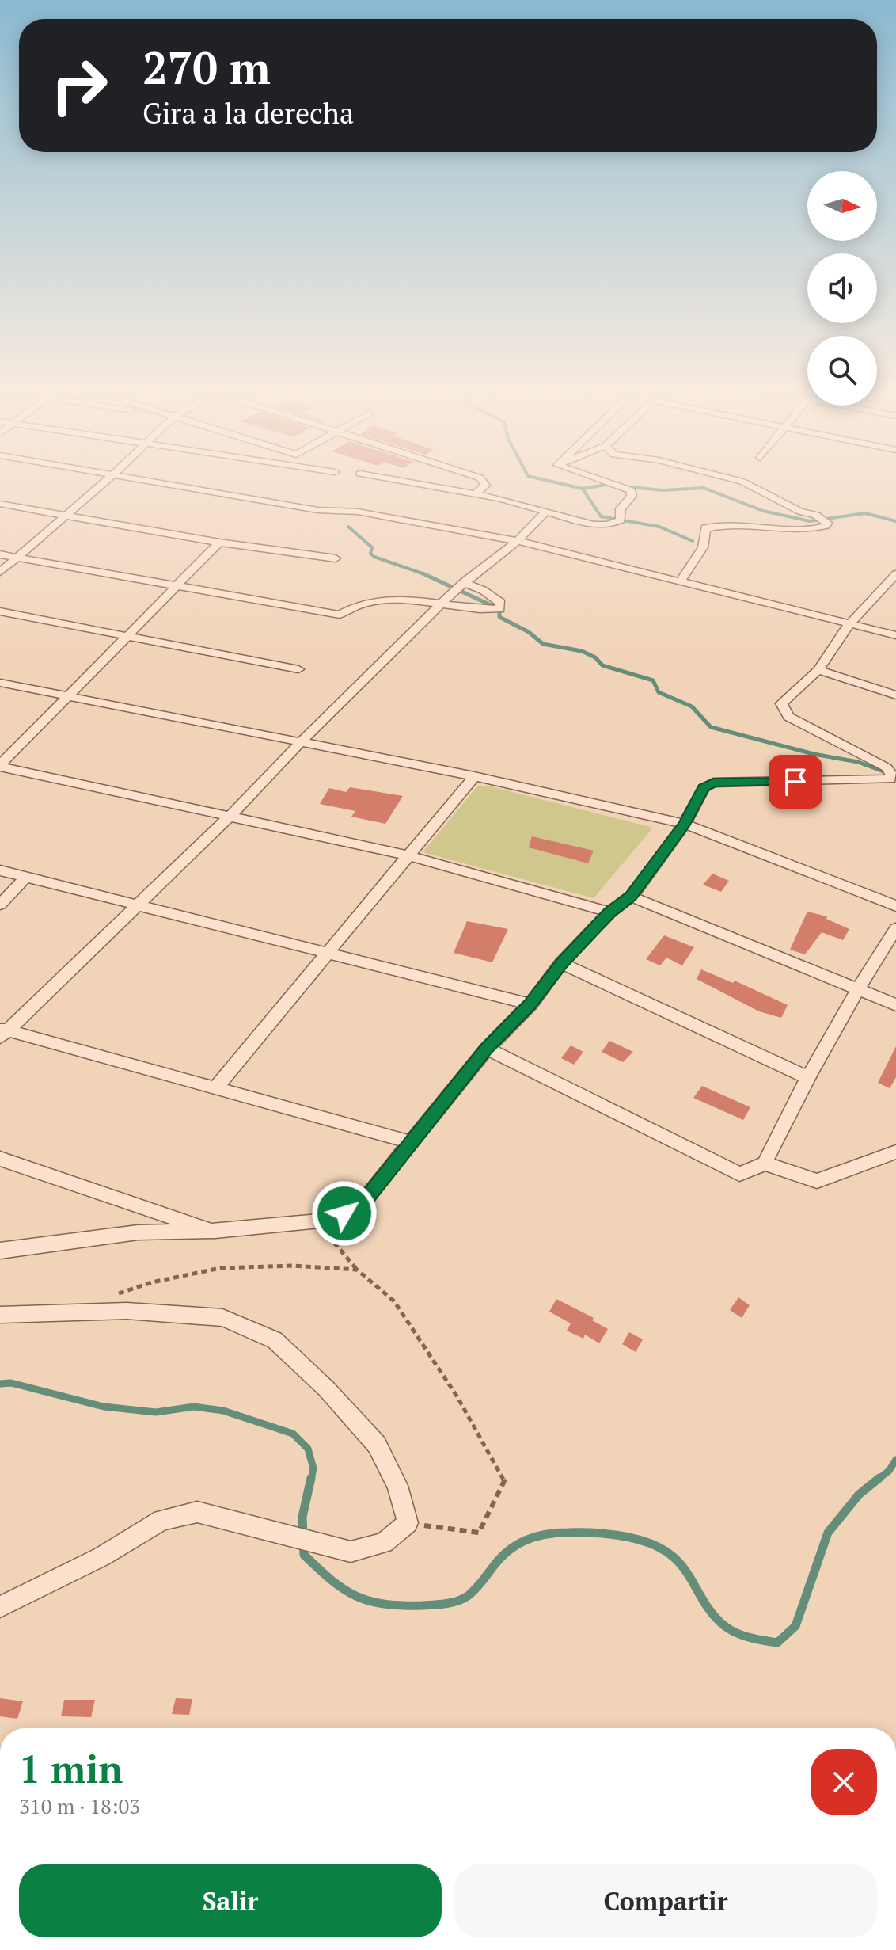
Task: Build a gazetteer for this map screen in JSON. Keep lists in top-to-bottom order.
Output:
{
  "north": "right",
  "page": {
    "turn": ["270 m", "Gira a la derecha"],
    "heading": ["1 min", "310 m · 18:03"],
    "buttons": ["Salir", "Compartir"]
  }
}
